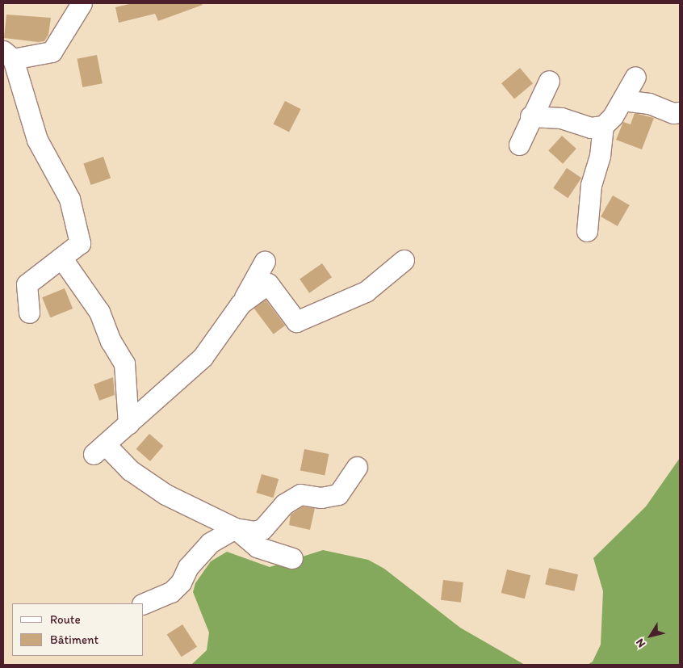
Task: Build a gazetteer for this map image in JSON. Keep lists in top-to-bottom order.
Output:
{
  "legend": ["Route", "Bâtiment"],
  "north": "bottom left"
}
